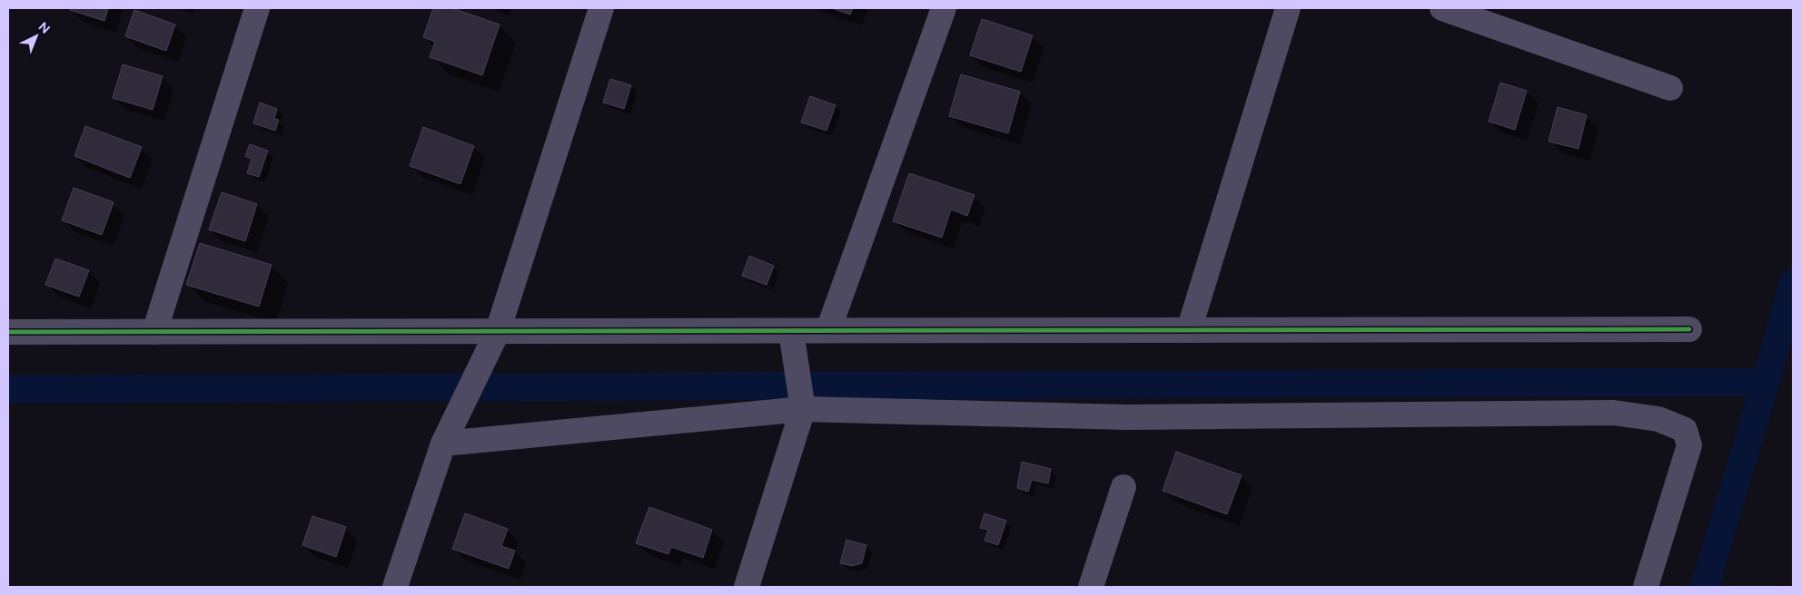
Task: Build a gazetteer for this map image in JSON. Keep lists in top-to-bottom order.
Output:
{
  "north": "top right"
}
